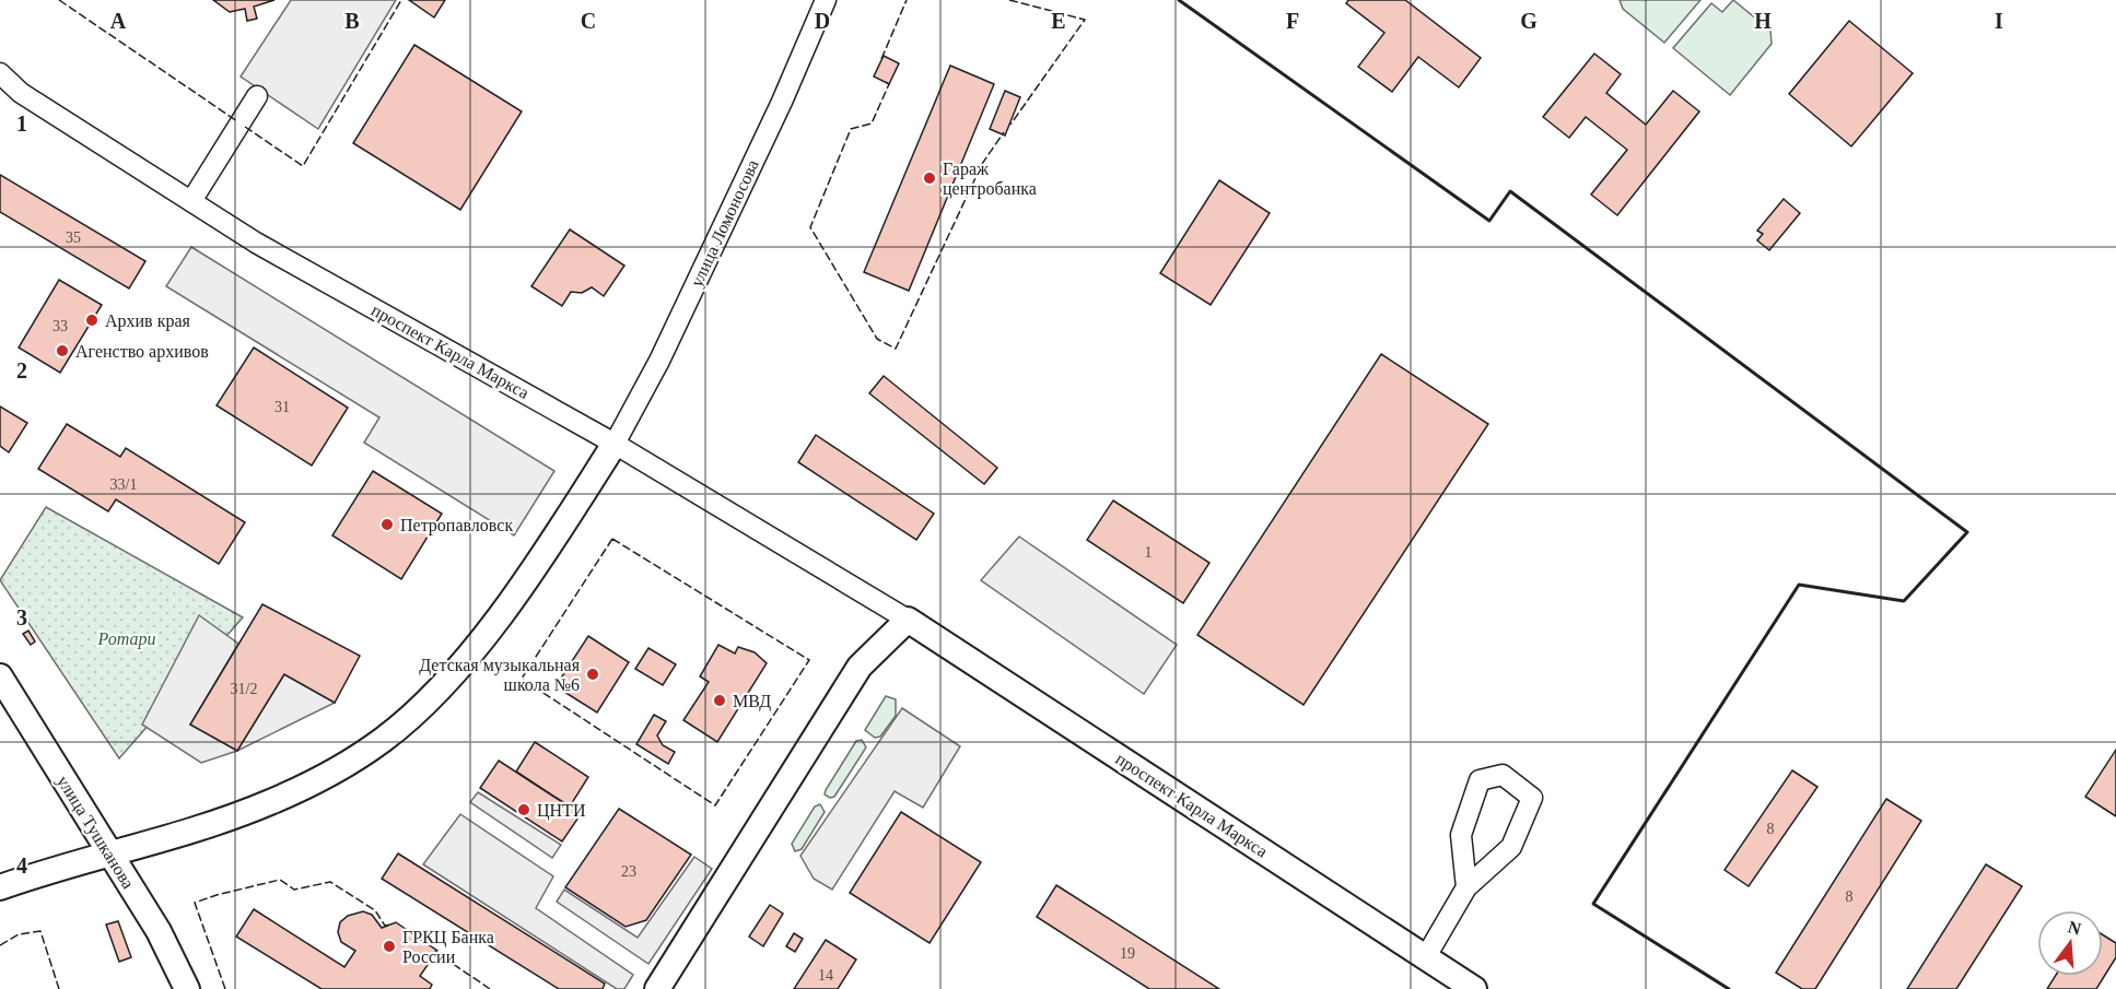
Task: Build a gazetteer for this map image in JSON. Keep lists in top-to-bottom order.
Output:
{
  "streets": {
    "main road": ["проспект Карла Маркса", "улица Тушканова"],
    "street": ["улица Ломоносова"]
  },
  "crossings": [
    ["улица Ломоносова", "проспект Карла Маркса"]
  ],
  "parks": ["Ротари"],
  "places": [
    "Гараж центробанка",
    "Архив края",
    "Агенство архивов",
    "Петропавловск",
    "Детская музыкальная школа №6",
    "МВД",
    "ЦНТИ",
    "ГРКЦ Банка России"
  ],
  "house_numbers": [
    "35",
    "33",
    "31",
    "33/1",
    "1",
    "31/2",
    "8",
    "23",
    "8",
    "19",
    "14"
  ],
  "north": "top",
  "grid": {
    "columns": [
      "A",
      "B",
      "C",
      "D",
      "E",
      "F",
      "G",
      "H",
      "I"
    ],
    "rows": [
      "1",
      "2",
      "3",
      "4"
    ]
  }
}
